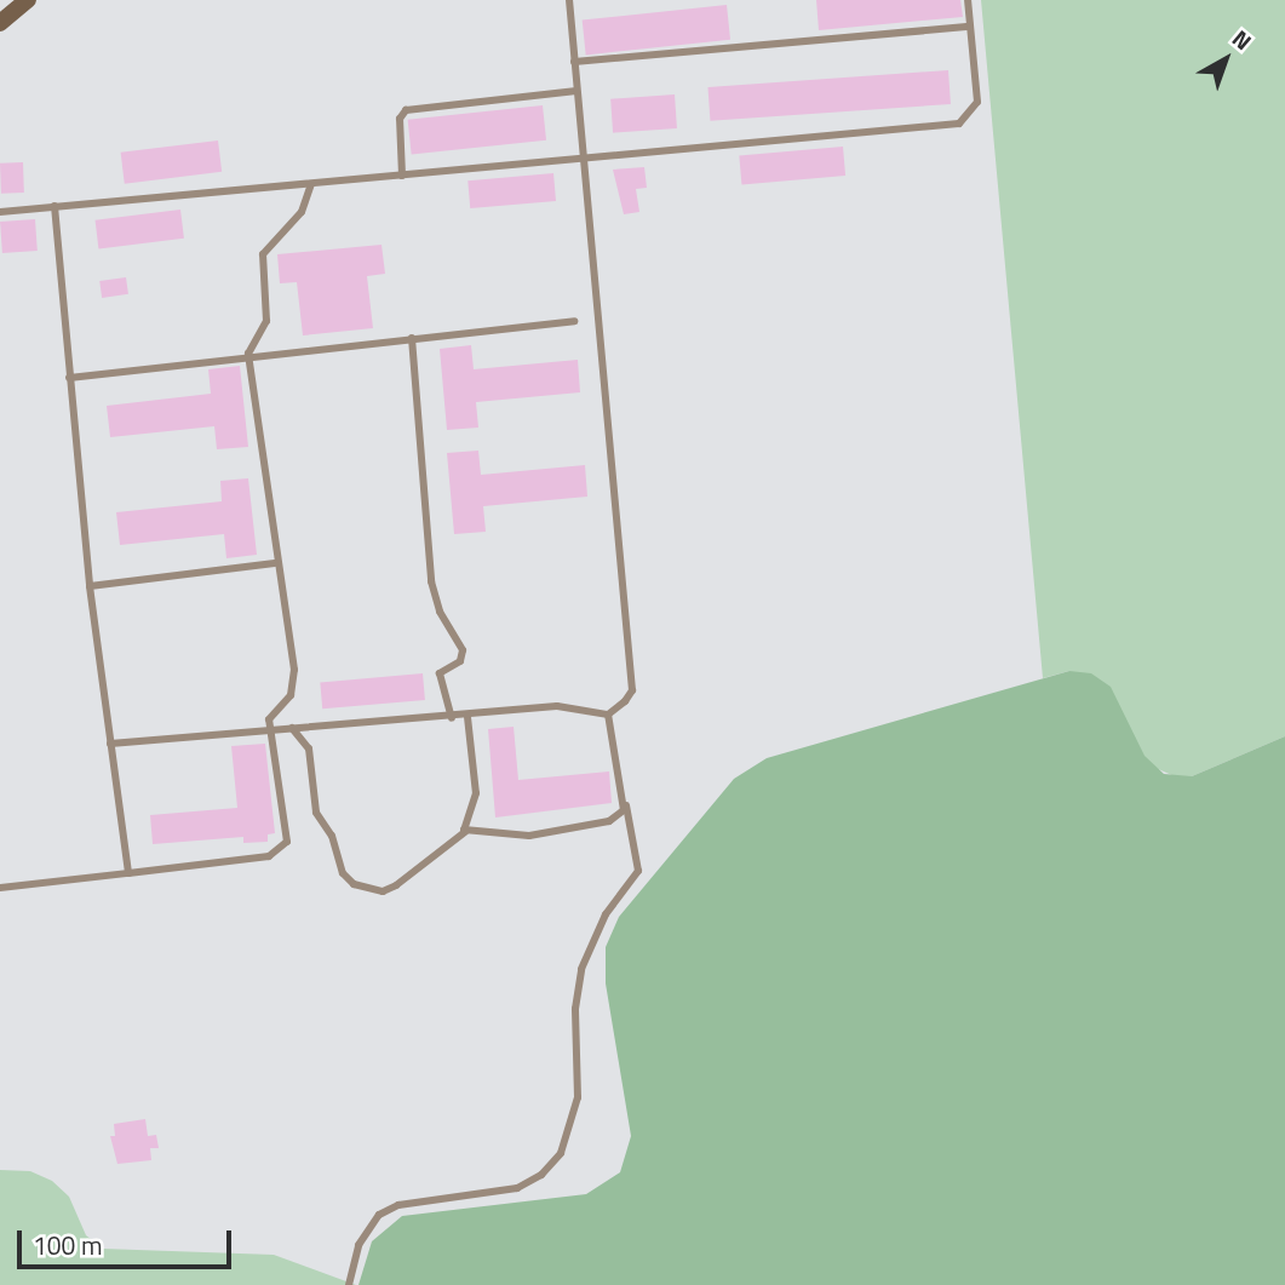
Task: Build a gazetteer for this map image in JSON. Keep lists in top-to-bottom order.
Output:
{
  "scale_bar": "100 m",
  "north": "top right"
}
